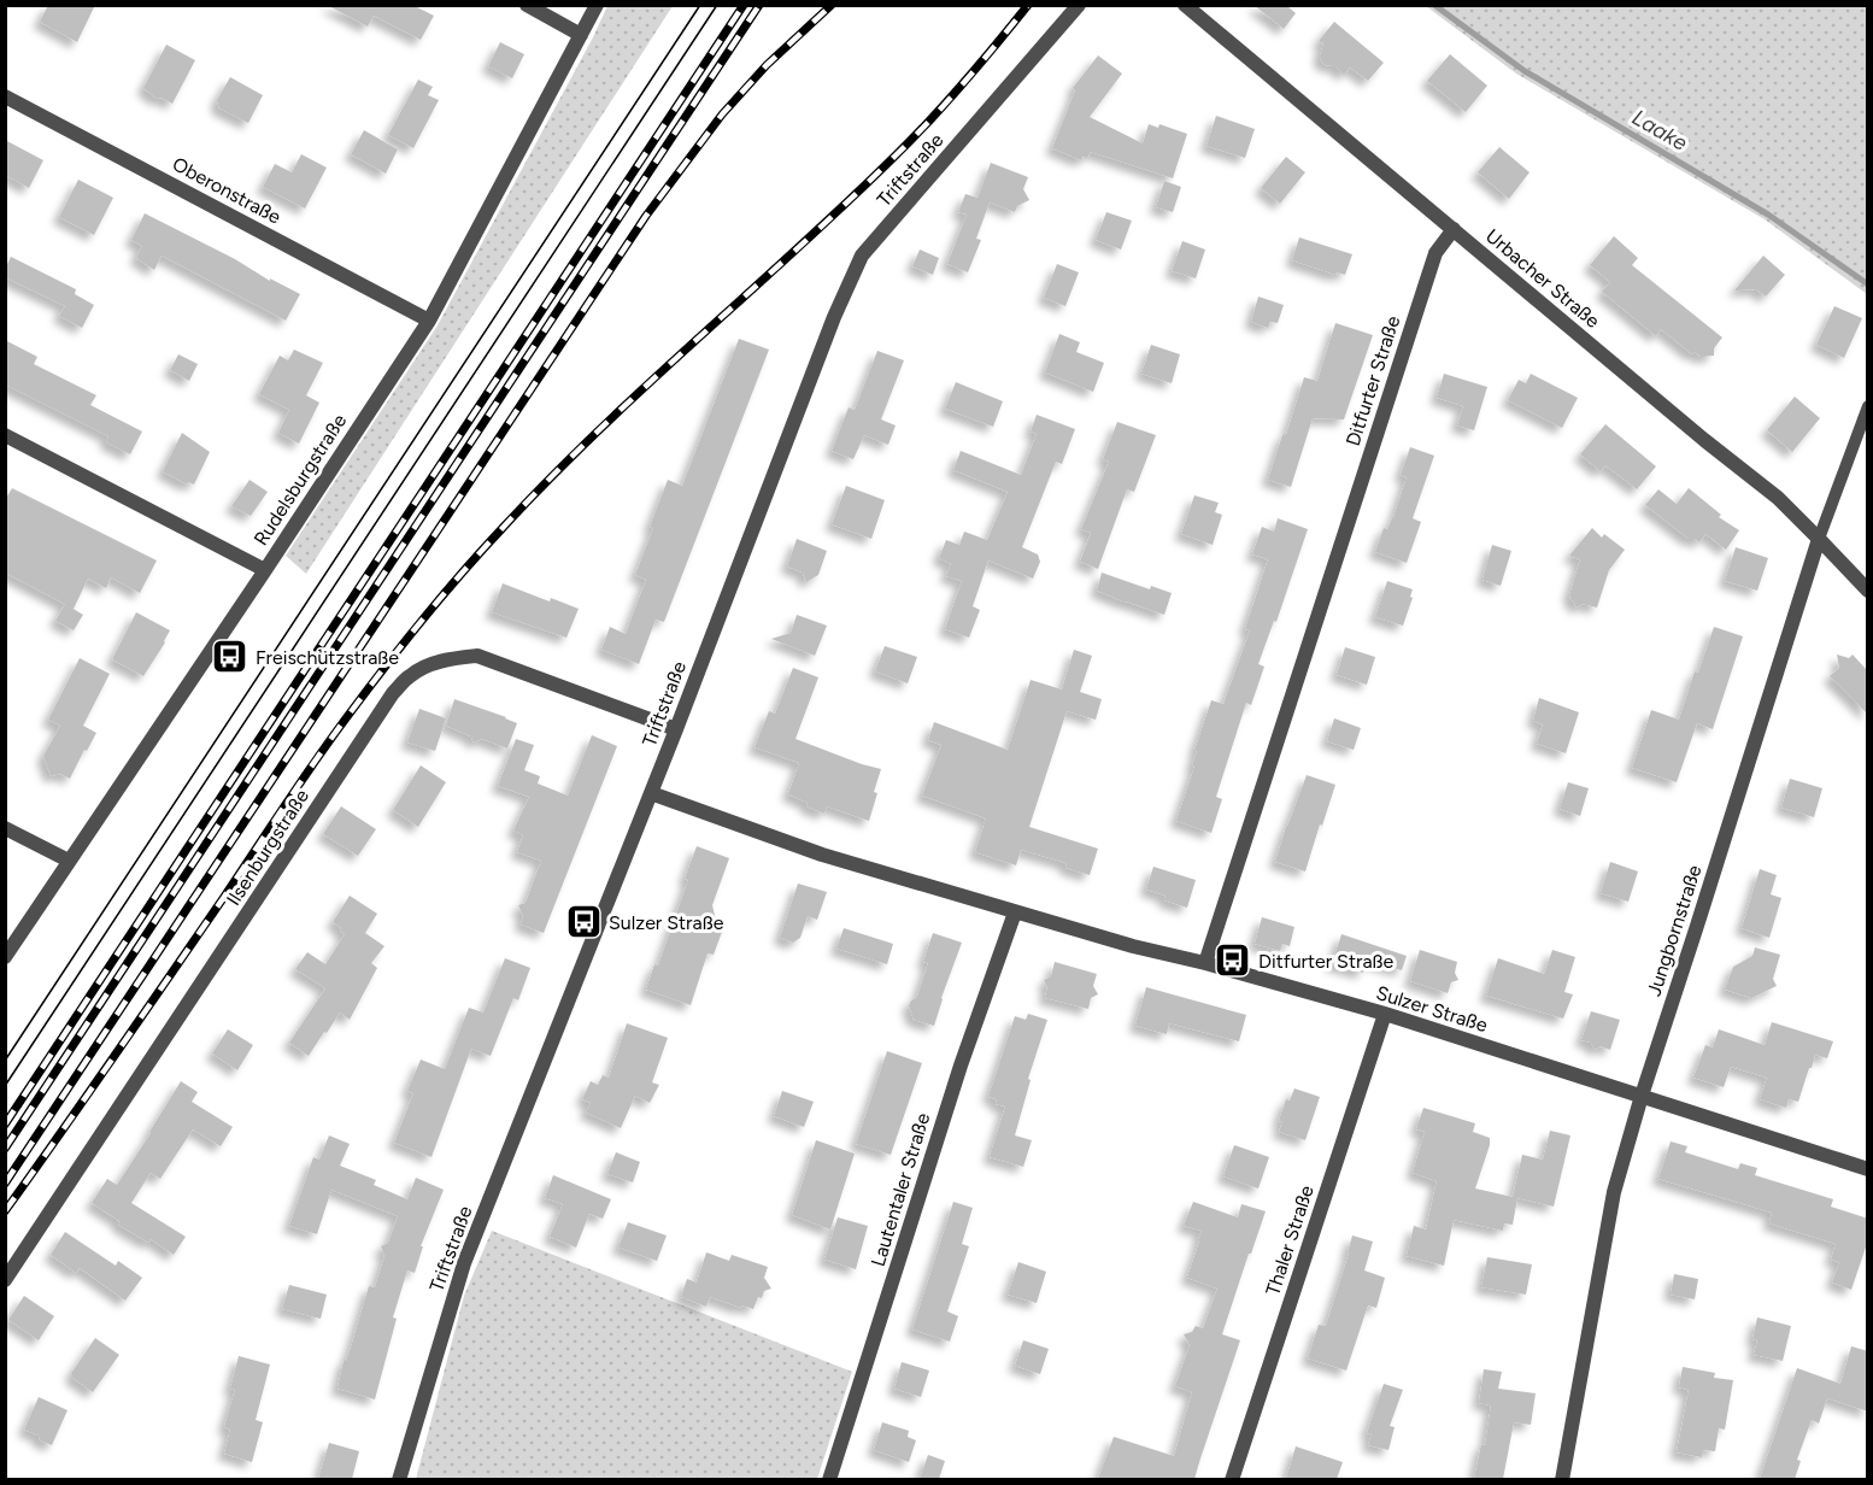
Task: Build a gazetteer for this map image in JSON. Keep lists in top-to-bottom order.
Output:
{
  "streets": {
    "street": [
      "Triftstraße",
      "Oberonstraße",
      "Urbacher Straße",
      "Ditfurter Straße",
      "Rudelsburgstraße",
      "Ilsenburgstraße",
      "Jungbornstraße",
      "Sulzer Straße",
      "Lautentaler Straße",
      "Thaler Straße"
    ]
  },
  "crossings": [
    ["Triftstraße", "Ilsenburgstraße"],
    ["Triftstraße", "Sulzer Straße"],
    ["Oberonstraße", "Rudelsburgstraße"],
    ["Urbacher Straße", "Ditfurter Straße"],
    ["Urbacher Straße", "Jungbornstraße"],
    ["Ditfurter Straße", "Sulzer Straße"],
    ["Jungbornstraße", "Sulzer Straße"],
    ["Sulzer Straße", "Lautentaler Straße"],
    ["Sulzer Straße", "Thaler Straße"]
  ],
  "water": ["Laake"],
  "places": {
    "bus stop": ["Freischützstraße", "Sulzer Straße", "Ditfurter Straße"]
  }
}
